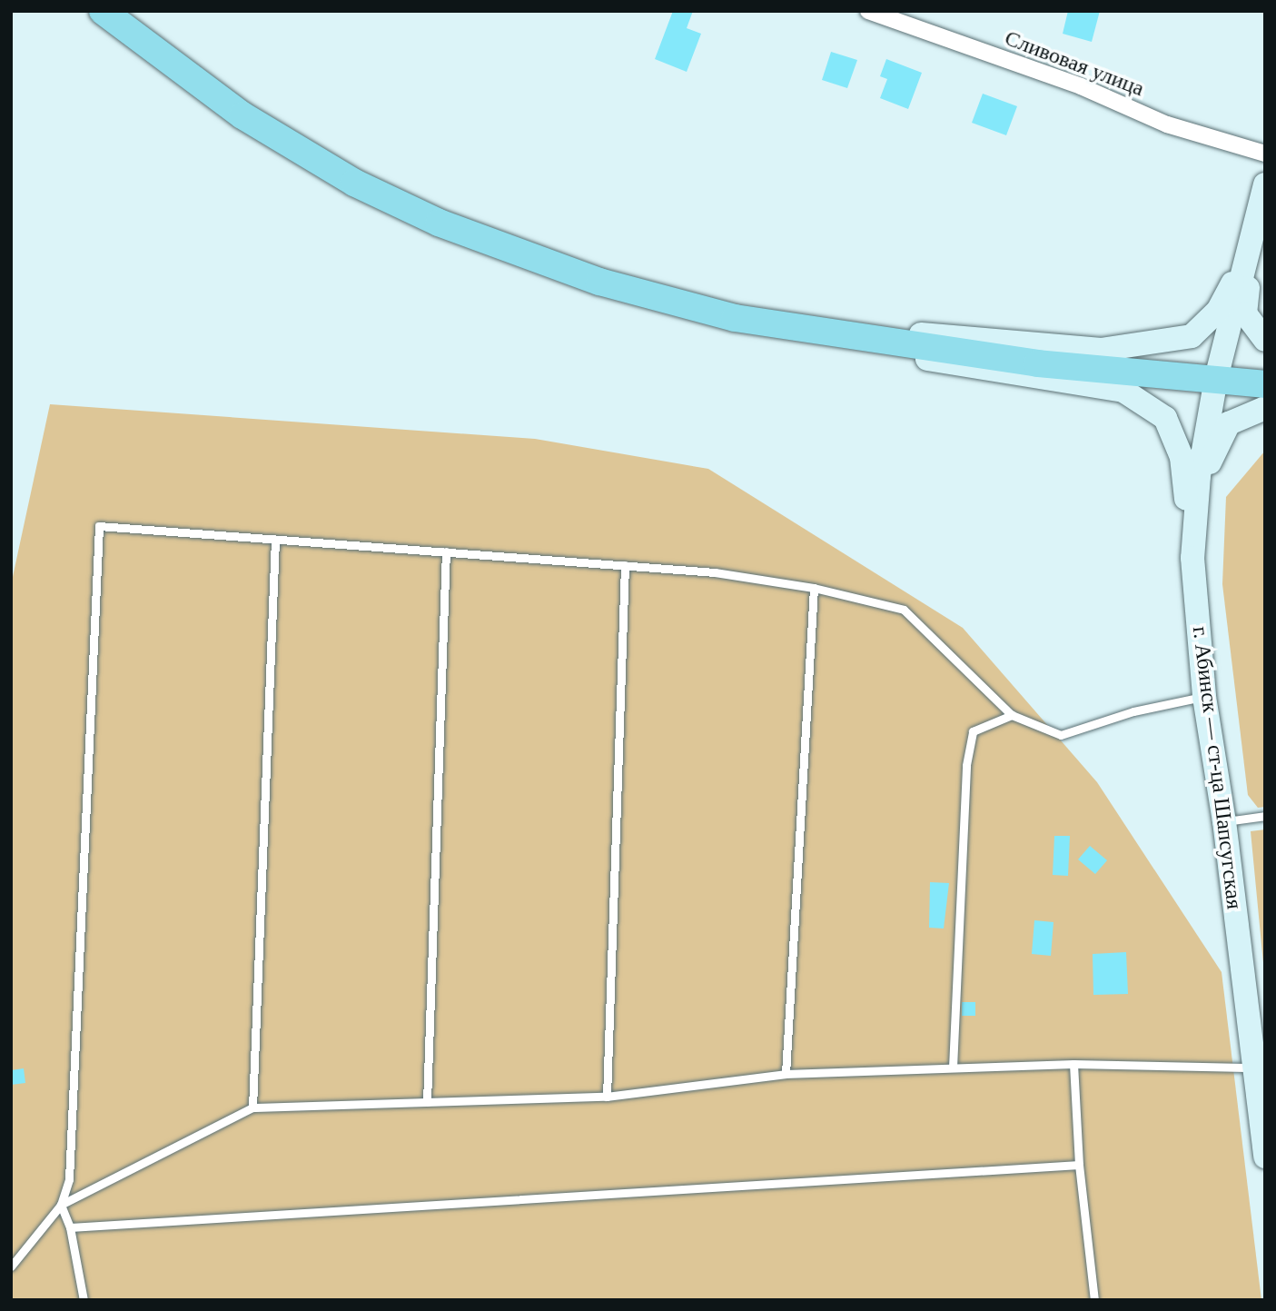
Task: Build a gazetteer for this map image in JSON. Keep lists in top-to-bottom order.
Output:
{
  "streets": {
    "main road": ["г. Абинск — ст-ца Шапсугская"],
    "street": ["Сливовая улица"]
  }
}
